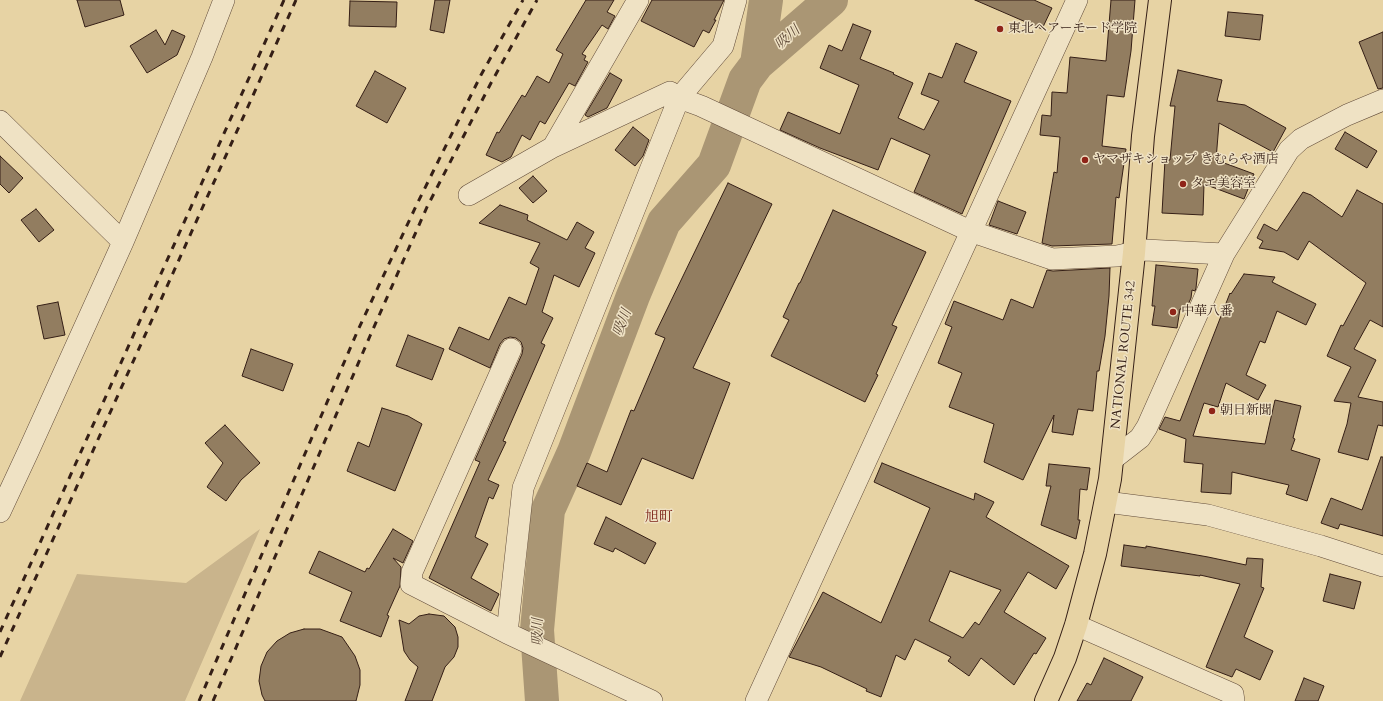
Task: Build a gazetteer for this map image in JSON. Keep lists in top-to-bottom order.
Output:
{
  "streets": {
    "highway": ["NATIONAL ROUTE 342"]
  },
  "districts": ["旭町"],
  "water": ["吸川"],
  "places": [
    "東北ヘアーモード学院",
    "ヤマザキショップ きむらや酒店",
    "タエ美容室",
    "中華八番",
    "朝日新聞"
  ]
}
